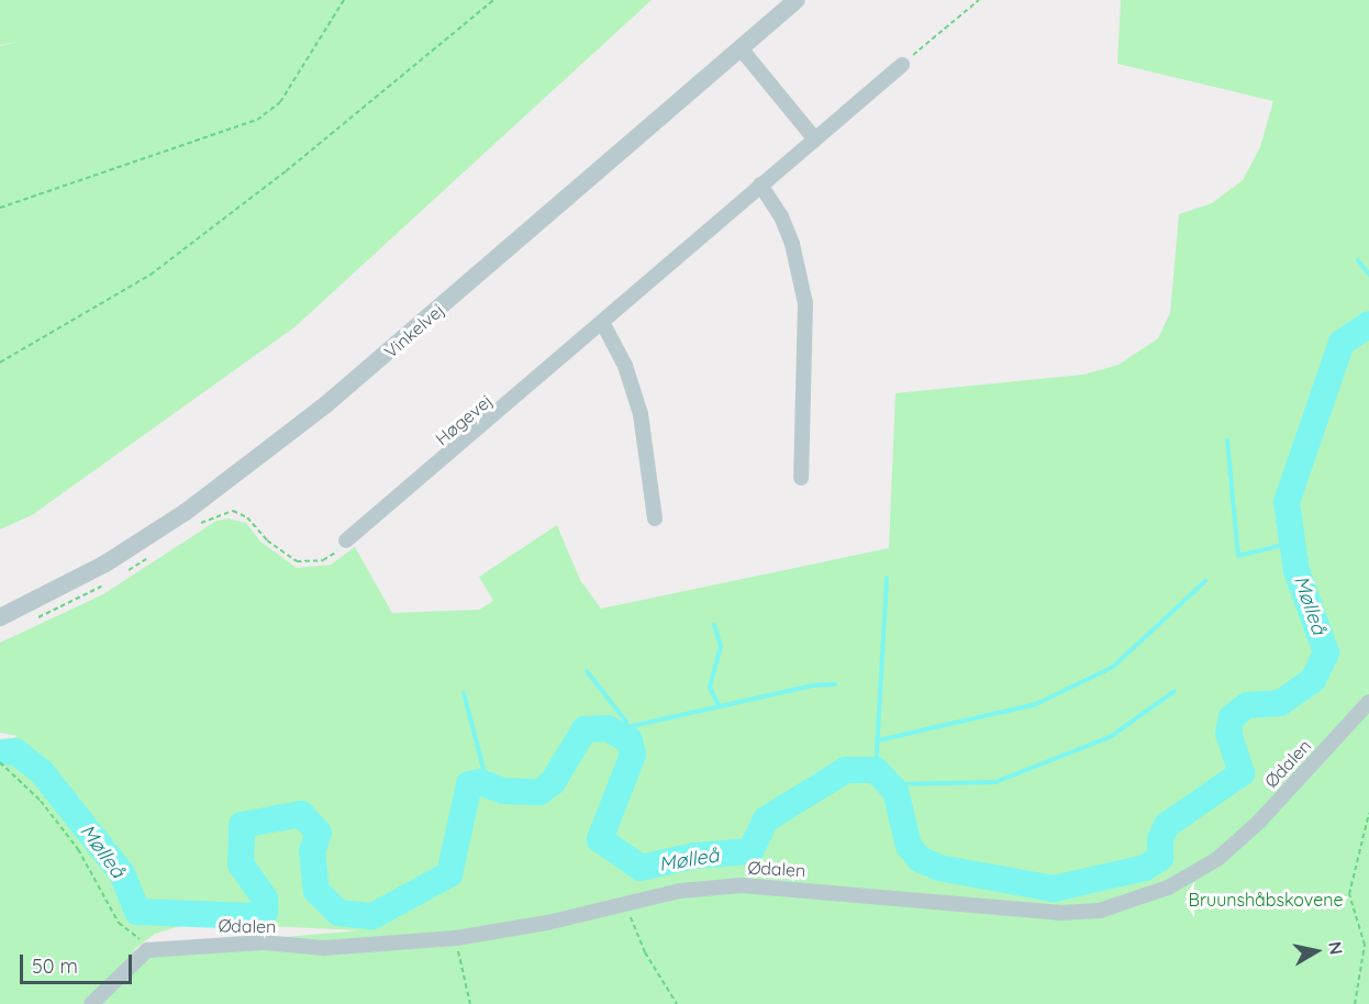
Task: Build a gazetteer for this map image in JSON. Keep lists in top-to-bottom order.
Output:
{
  "streets": {
    "street": ["Vinkelvej", "Høgevej", "Ødalen"]
  },
  "water": ["Mølleå"],
  "parks": ["Bruunshåbskovene"],
  "scale_bar": "50 m",
  "north": "right"
}
